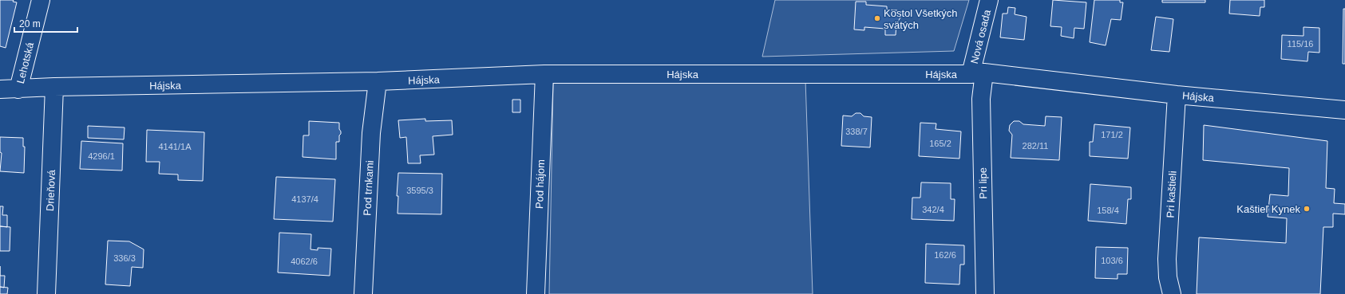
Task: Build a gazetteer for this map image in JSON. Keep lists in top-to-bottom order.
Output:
{
  "streets": {
    "street": [
      "Nová osada",
      "Lehotská",
      "Hájska",
      "Pri lipe",
      "Pod hájom",
      "Pod trnkami",
      "Drieňová",
      "Pri kaštieli"
    ]
  },
  "crossings": [
    ["Nová osada", "Hájska"],
    ["Nová osada", "Pri lipe"],
    ["Lehotská", "Hájska"],
    ["Hájska", "Pri lipe"],
    ["Hájska", "Pod hájom"],
    ["Hájska", "Pod trnkami"],
    ["Hájska", "Drieňová"],
    ["Hájska", "Pri kaštieli"]
  ],
  "places": ["Kostol Všetkých svätých", "Kaštieľ Kynek"],
  "house_numbers": [
    "115/16",
    "338/7",
    "171/2",
    "165/2",
    "282/11",
    "4141/1A",
    "4296/1",
    "3595/3",
    "4137/4",
    "342/4",
    "158/4",
    "162/6",
    "336/3",
    "103/6",
    "4062/6"
  ],
  "scale_bar": "20 m"
}
